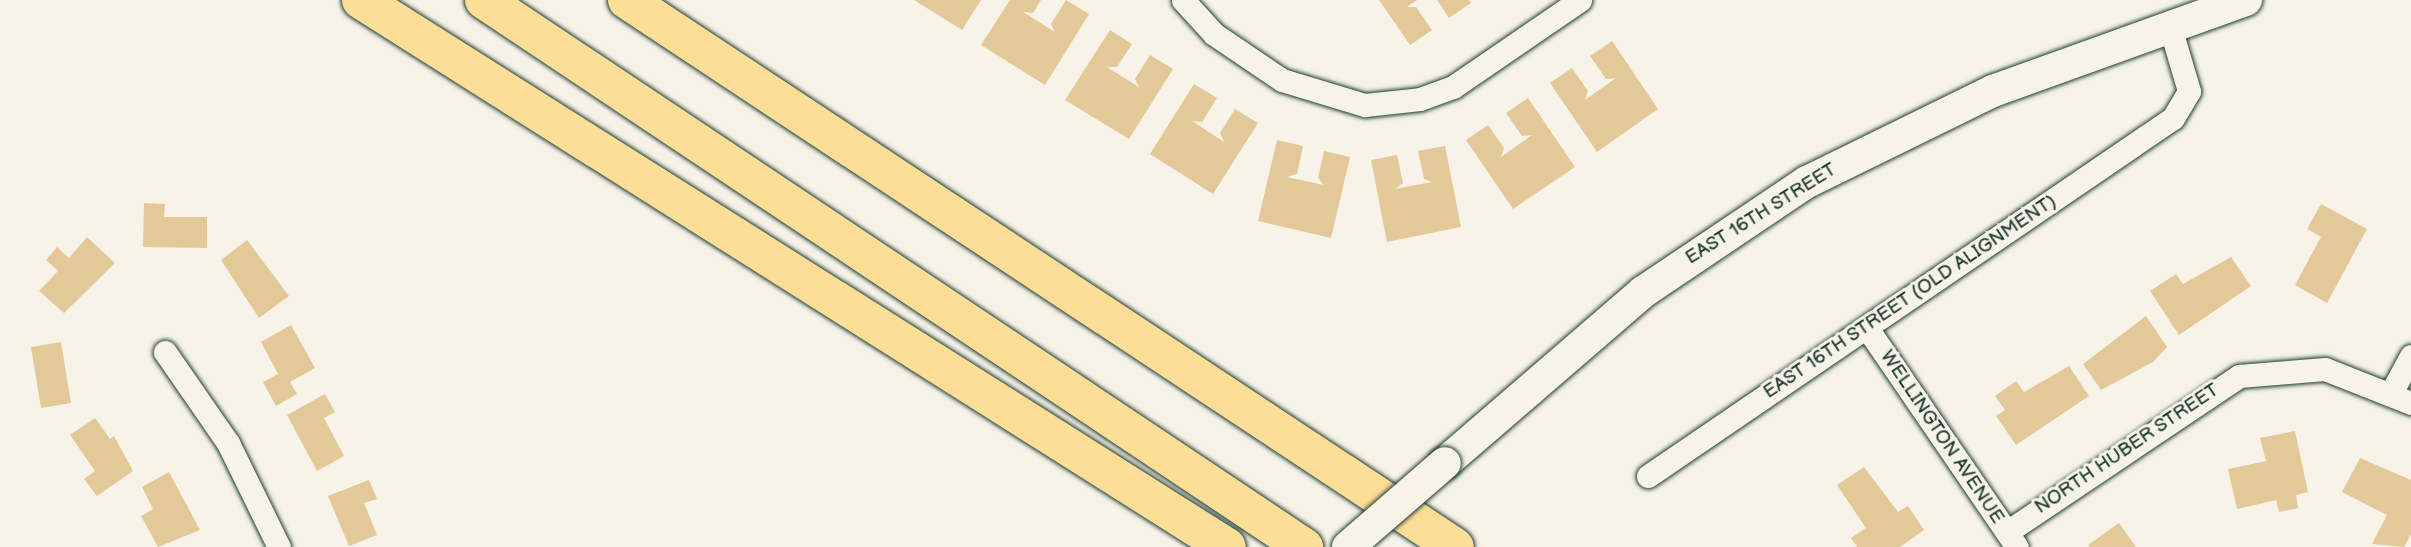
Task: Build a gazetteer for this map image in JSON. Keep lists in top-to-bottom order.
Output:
{
  "streets": {
    "street": [
      "EAST 16TH STREET",
      "EAST 16TH STREET (OLD ALIGNMENT)",
      "WELLINGTON AVENUE",
      "NORTH HUBER STREET"
    ]
  },
  "crossings": [
    ["EAST 16TH STREET", "EAST 16TH STREET (OLD ALIGNMENT)"],
    ["EAST 16TH STREET (OLD ALIGNMENT)", "WELLINGTON AVENUE"],
    ["WELLINGTON AVENUE", "NORTH HUBER STREET"]
  ]
}
